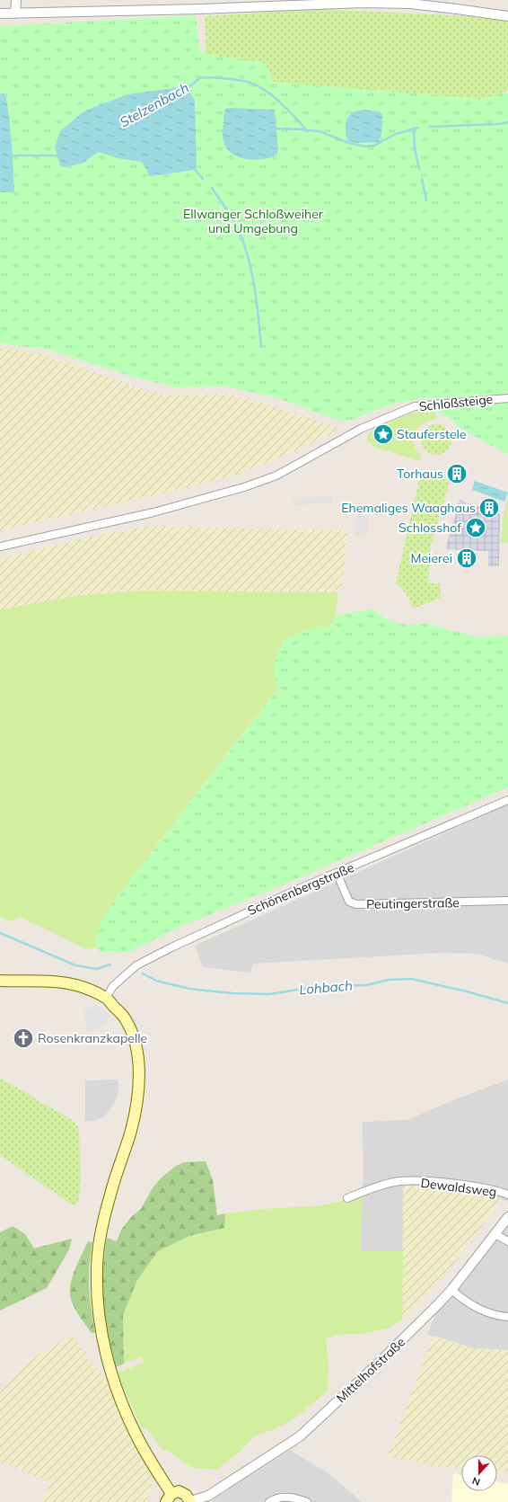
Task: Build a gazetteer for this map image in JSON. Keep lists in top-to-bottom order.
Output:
{
  "streets": {
    "street": [
      "Schloßsteige",
      "Schönenbergstraße",
      "Peutingerstraße",
      "Dewaldsweg",
      "Mittelhofstraße"
    ]
  },
  "crossings": [
    ["Schönenbergstraße", "Peutingerstraße"]
  ],
  "water": ["Stelzenbach", "Lohbach"],
  "parks": ["Ellwanger Schloßweiher und Umgebung"],
  "places": {
    "place": ["Stauferstele", "Schlosshof"],
    "building": ["Torhaus", "Ehemaliges Waaghaus", "Meierei"],
    "church": ["Rosenkranzkapelle"]
  },
  "north": "bottom"
}
